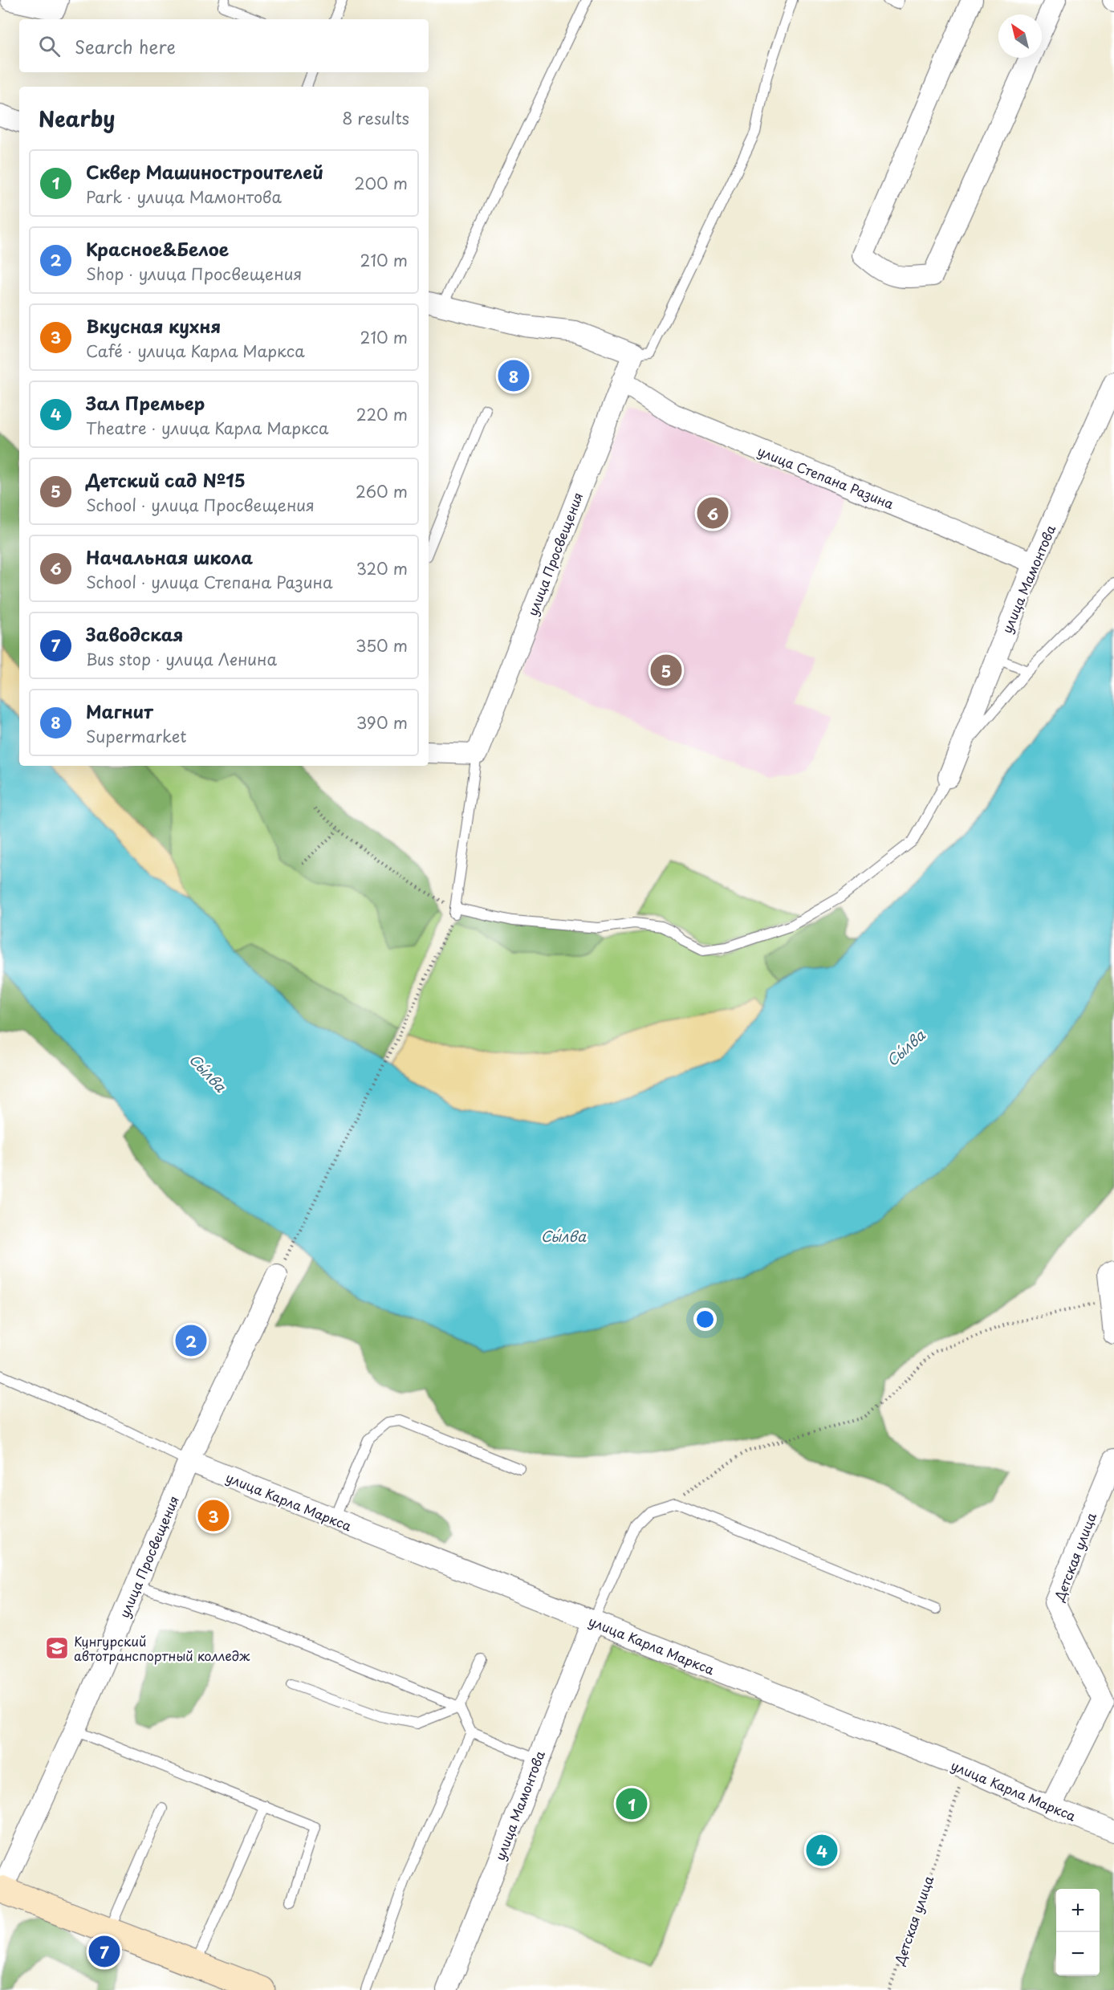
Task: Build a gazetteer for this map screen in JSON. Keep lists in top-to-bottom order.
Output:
{
  "streets": {
    "street": [
      "улица Степана Разина",
      "улица Просвещения",
      "улица Мамонтова",
      "улица Карла Маркса",
      "Детская улица"
    ]
  },
  "crossings": [
    ["улица Степана Разина", "улица Просвещения"],
    ["улица Степана Разина", "улица Мамонтова"],
    ["улица Просвещения", "улица Карла Маркса"],
    ["улица Мамонтова", "улица Карла Маркса"],
    ["улица Карла Маркса", "Детская улица"]
  ],
  "water": ["Сы́лва"],
  "places": {
    "school or university": ["Кунгурский автотранспортный колледж"]
  },
  "north": "top left",
  "page": {
    "search": "Search here",
    "heading": ["Nearby", "8 results"],
    "list": [
      {
        "mark": "1",
        "name": "Сквер Машиностроителей",
        "note": "Park · улица Мамонтова",
        "value": "200 m"
      },
      {
        "mark": "2",
        "name": "Красное&Белое",
        "note": "Shop · улица Просвещения",
        "value": "210 m"
      },
      {
        "mark": "3",
        "name": "Вкусная кухня",
        "note": "Café · улица Карла Маркса",
        "value": "210 m"
      },
      {
        "mark": "4",
        "name": "Зал Премьер",
        "note": "Theatre · улица Карла Маркса",
        "value": "220 m"
      },
      {
        "mark": "5",
        "name": "Детский сад №15",
        "note": "School · улица Просвещения",
        "value": "260 m"
      },
      {
        "mark": "6",
        "name": "Начальная школа",
        "note": "School · улица Степана Разина",
        "value": "320 m"
      },
      {
        "mark": "7",
        "name": "Заводская",
        "note": "Bus stop · улица Ленина",
        "value": "350 m"
      },
      {
        "mark": "8",
        "name": "Магнит",
        "note": "Supermarket",
        "value": "390 m"
      }
    ],
    "pins": [
      "8",
      "6",
      "5",
      "2",
      "3",
      "1",
      "4",
      "7"
    ],
    "map_buttons": ["+", "−"]
  }
}
